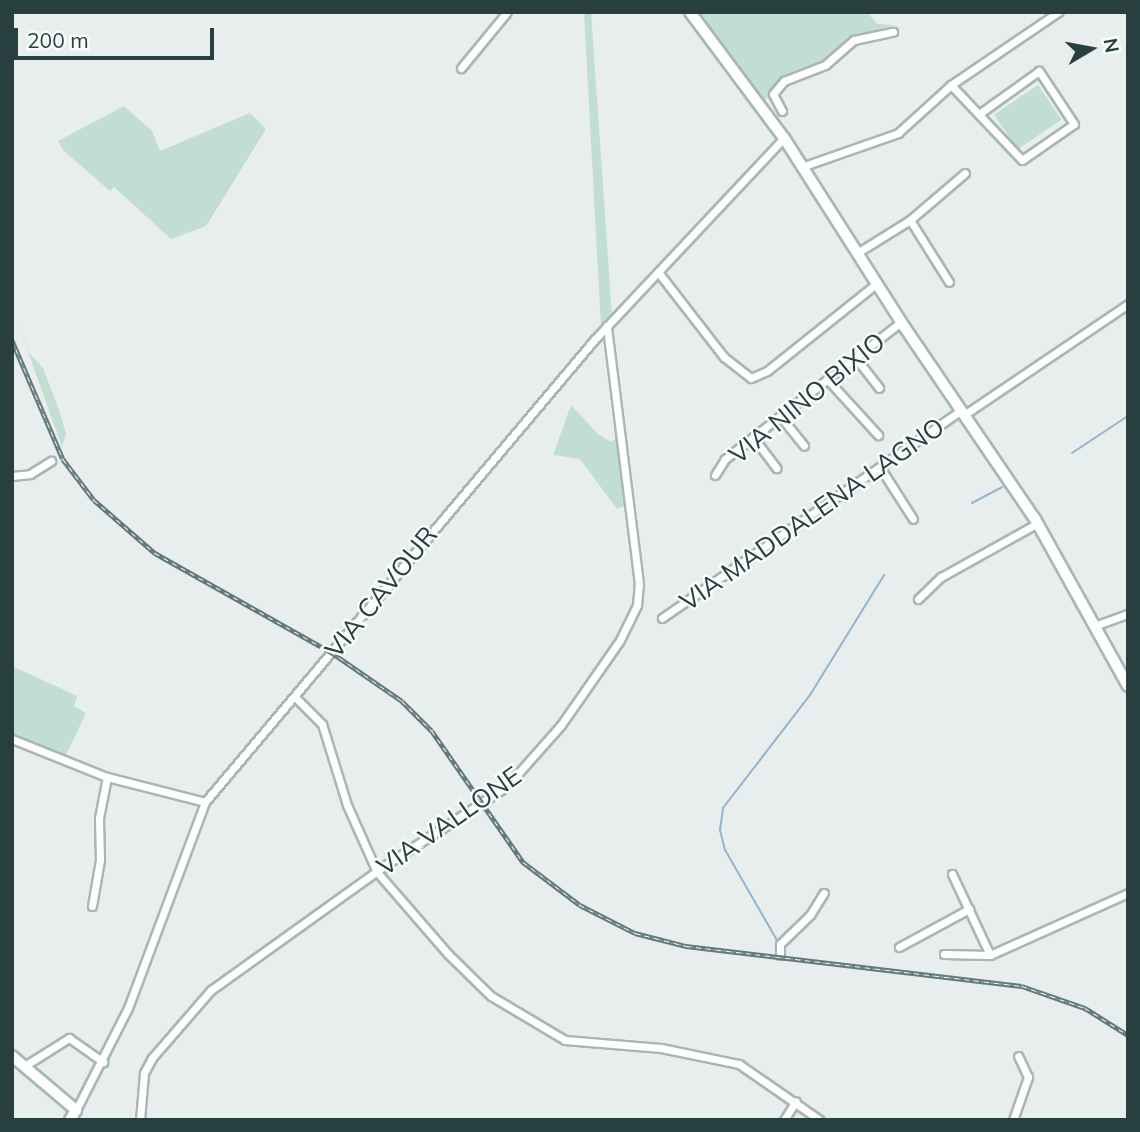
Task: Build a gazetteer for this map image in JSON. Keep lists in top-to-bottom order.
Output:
{
  "streets": {
    "street": [
      "VIA NINO BIXIO",
      "VIA MADDALENA LAGNO",
      "VIA CAVOUR",
      "VIA VALLONE"
    ]
  },
  "crossings": [
    ["VIA CAVOUR", "VIA VALLONE"]
  ],
  "scale_bar": "200 m",
  "north": "right"
}
